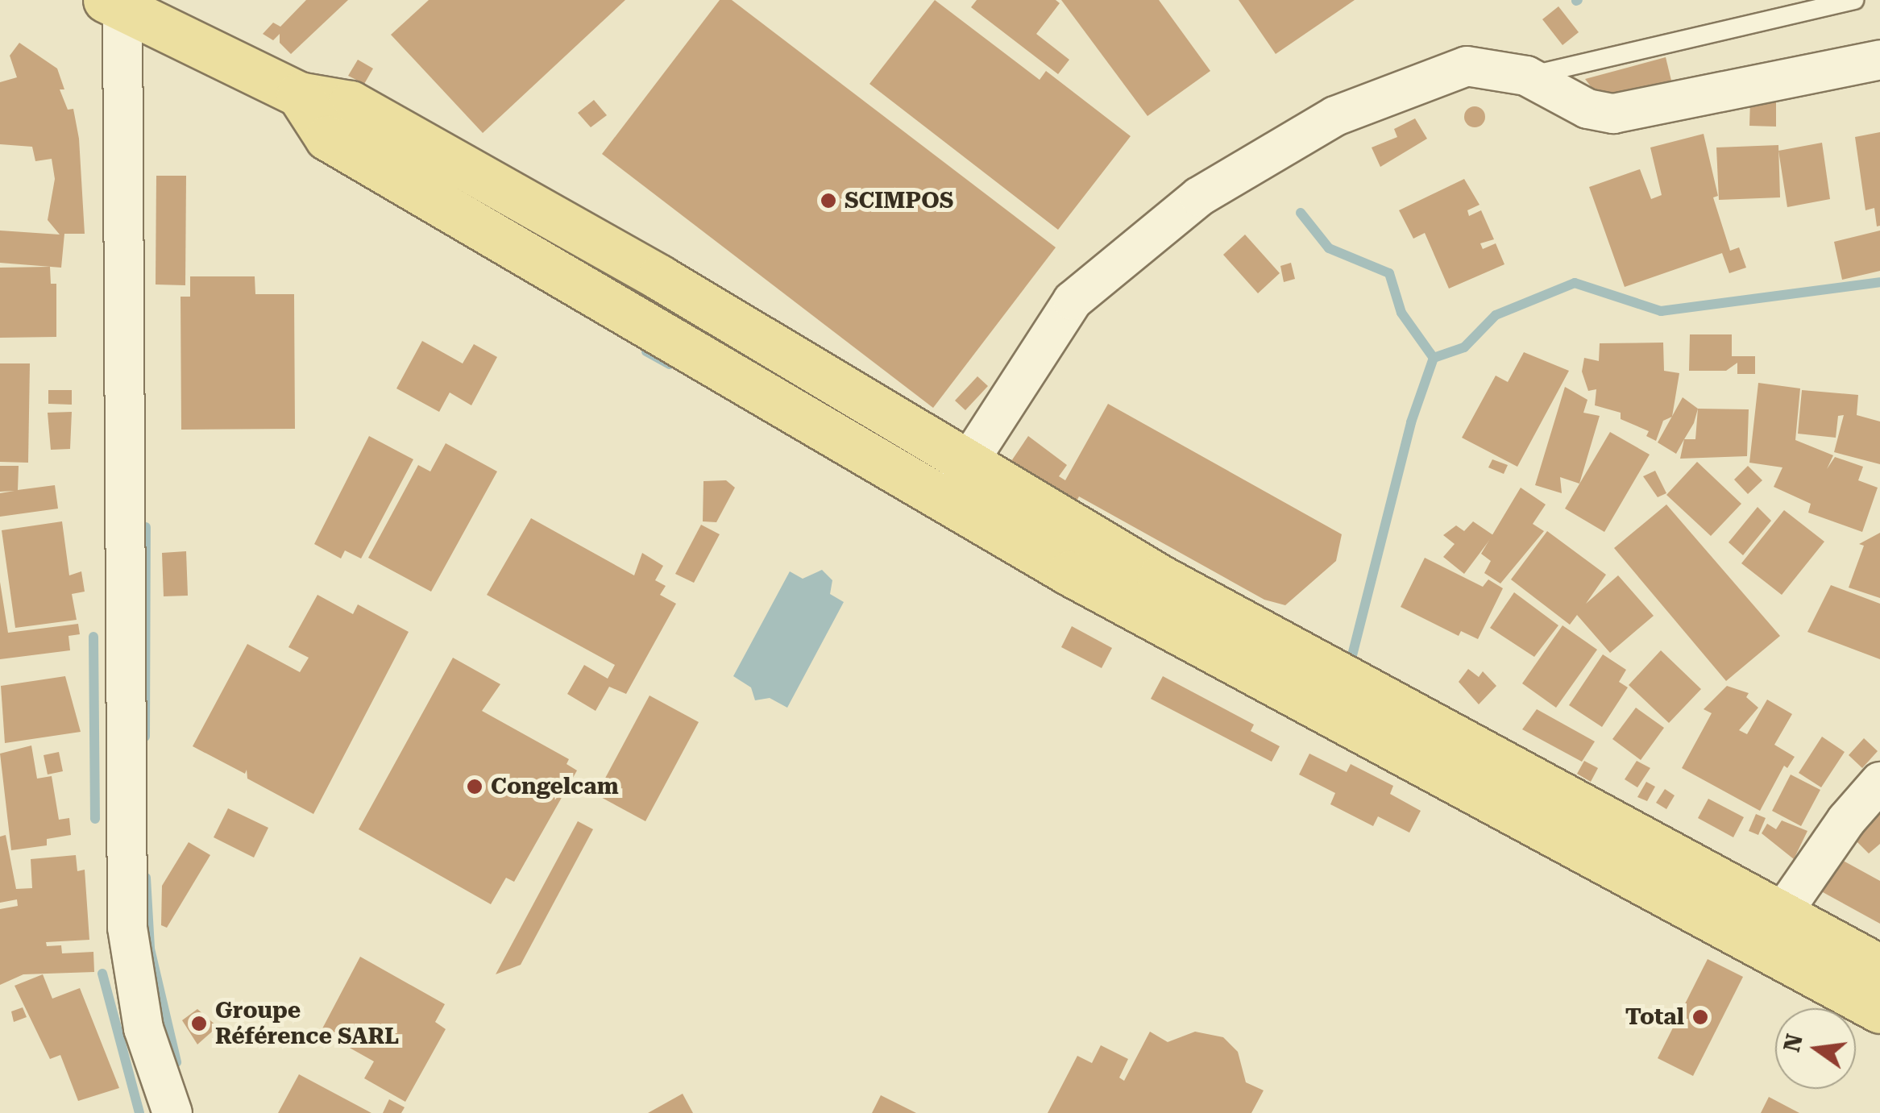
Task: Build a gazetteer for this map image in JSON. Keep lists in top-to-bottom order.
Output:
{
  "places": [
    "SCIMPOS",
    "Congelcam",
    "Total",
    "Groupe Référence SARL"
  ],
  "north": "left"
}
